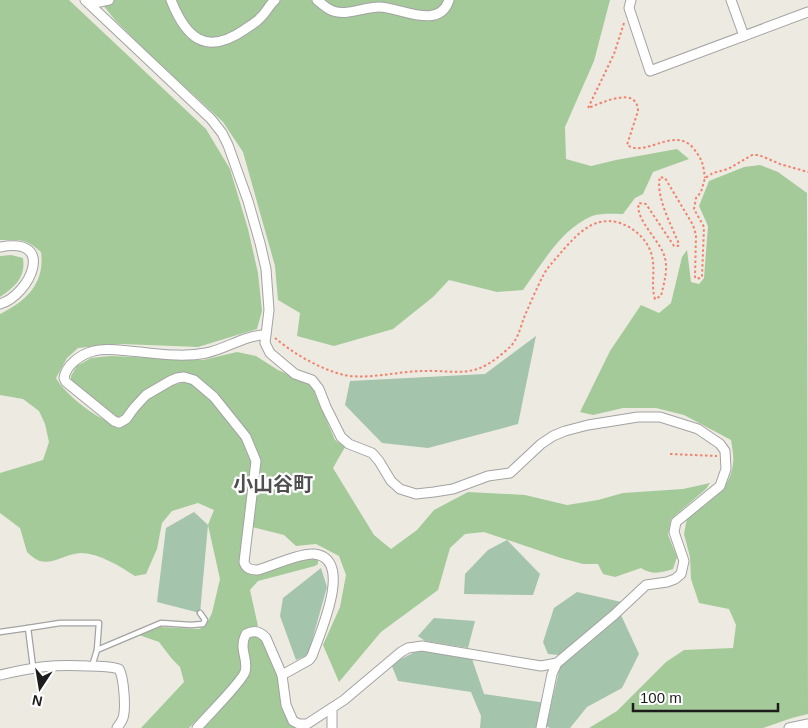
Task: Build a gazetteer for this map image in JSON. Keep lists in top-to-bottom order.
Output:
{
  "districts": ["小山谷町"],
  "scale_bar": "100 m",
  "north": "bottom"
}
